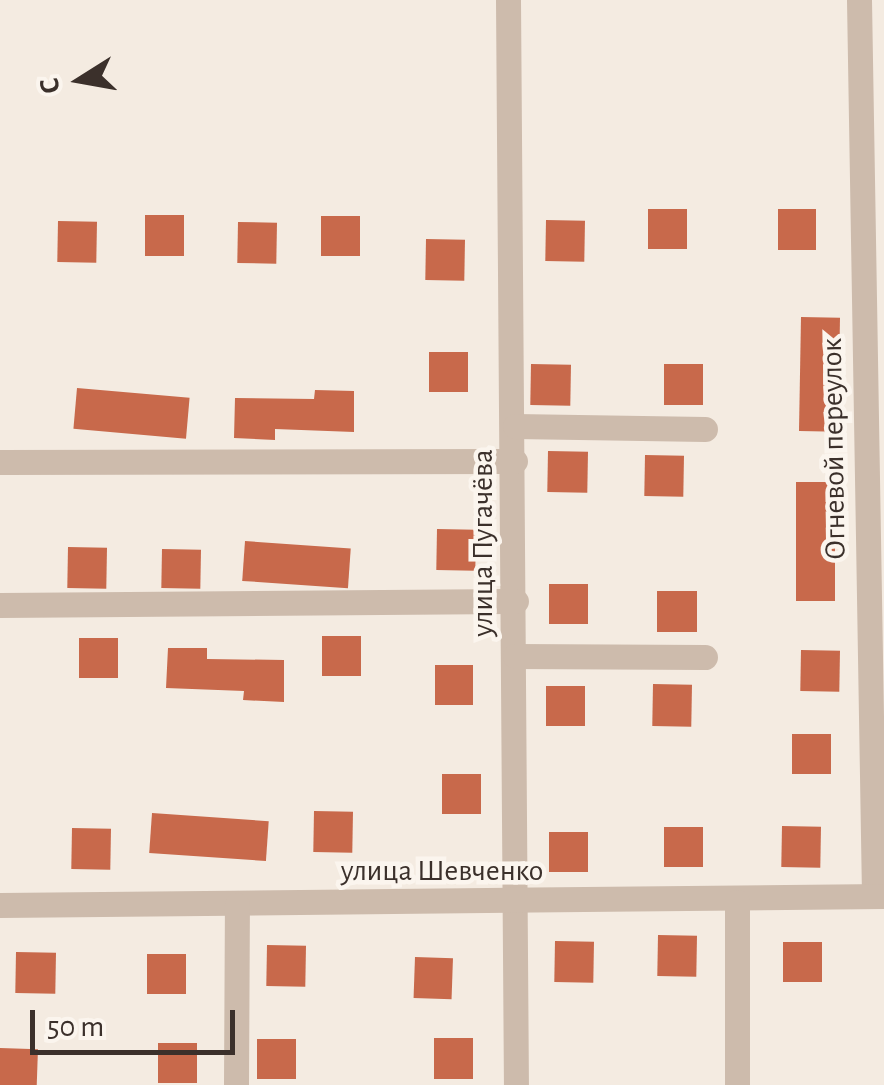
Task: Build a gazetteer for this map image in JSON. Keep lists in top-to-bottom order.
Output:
{
  "streets": {
    "street": ["Огневой переулок", "улица Пугачёва", "улица Шевченко"]
  },
  "crossings": [
    ["Огневой переулок", "улица Шевченко"],
    ["улица Пугачёва", "улица Шевченко"]
  ],
  "scale_bar": "50 m",
  "north": "left"
}
